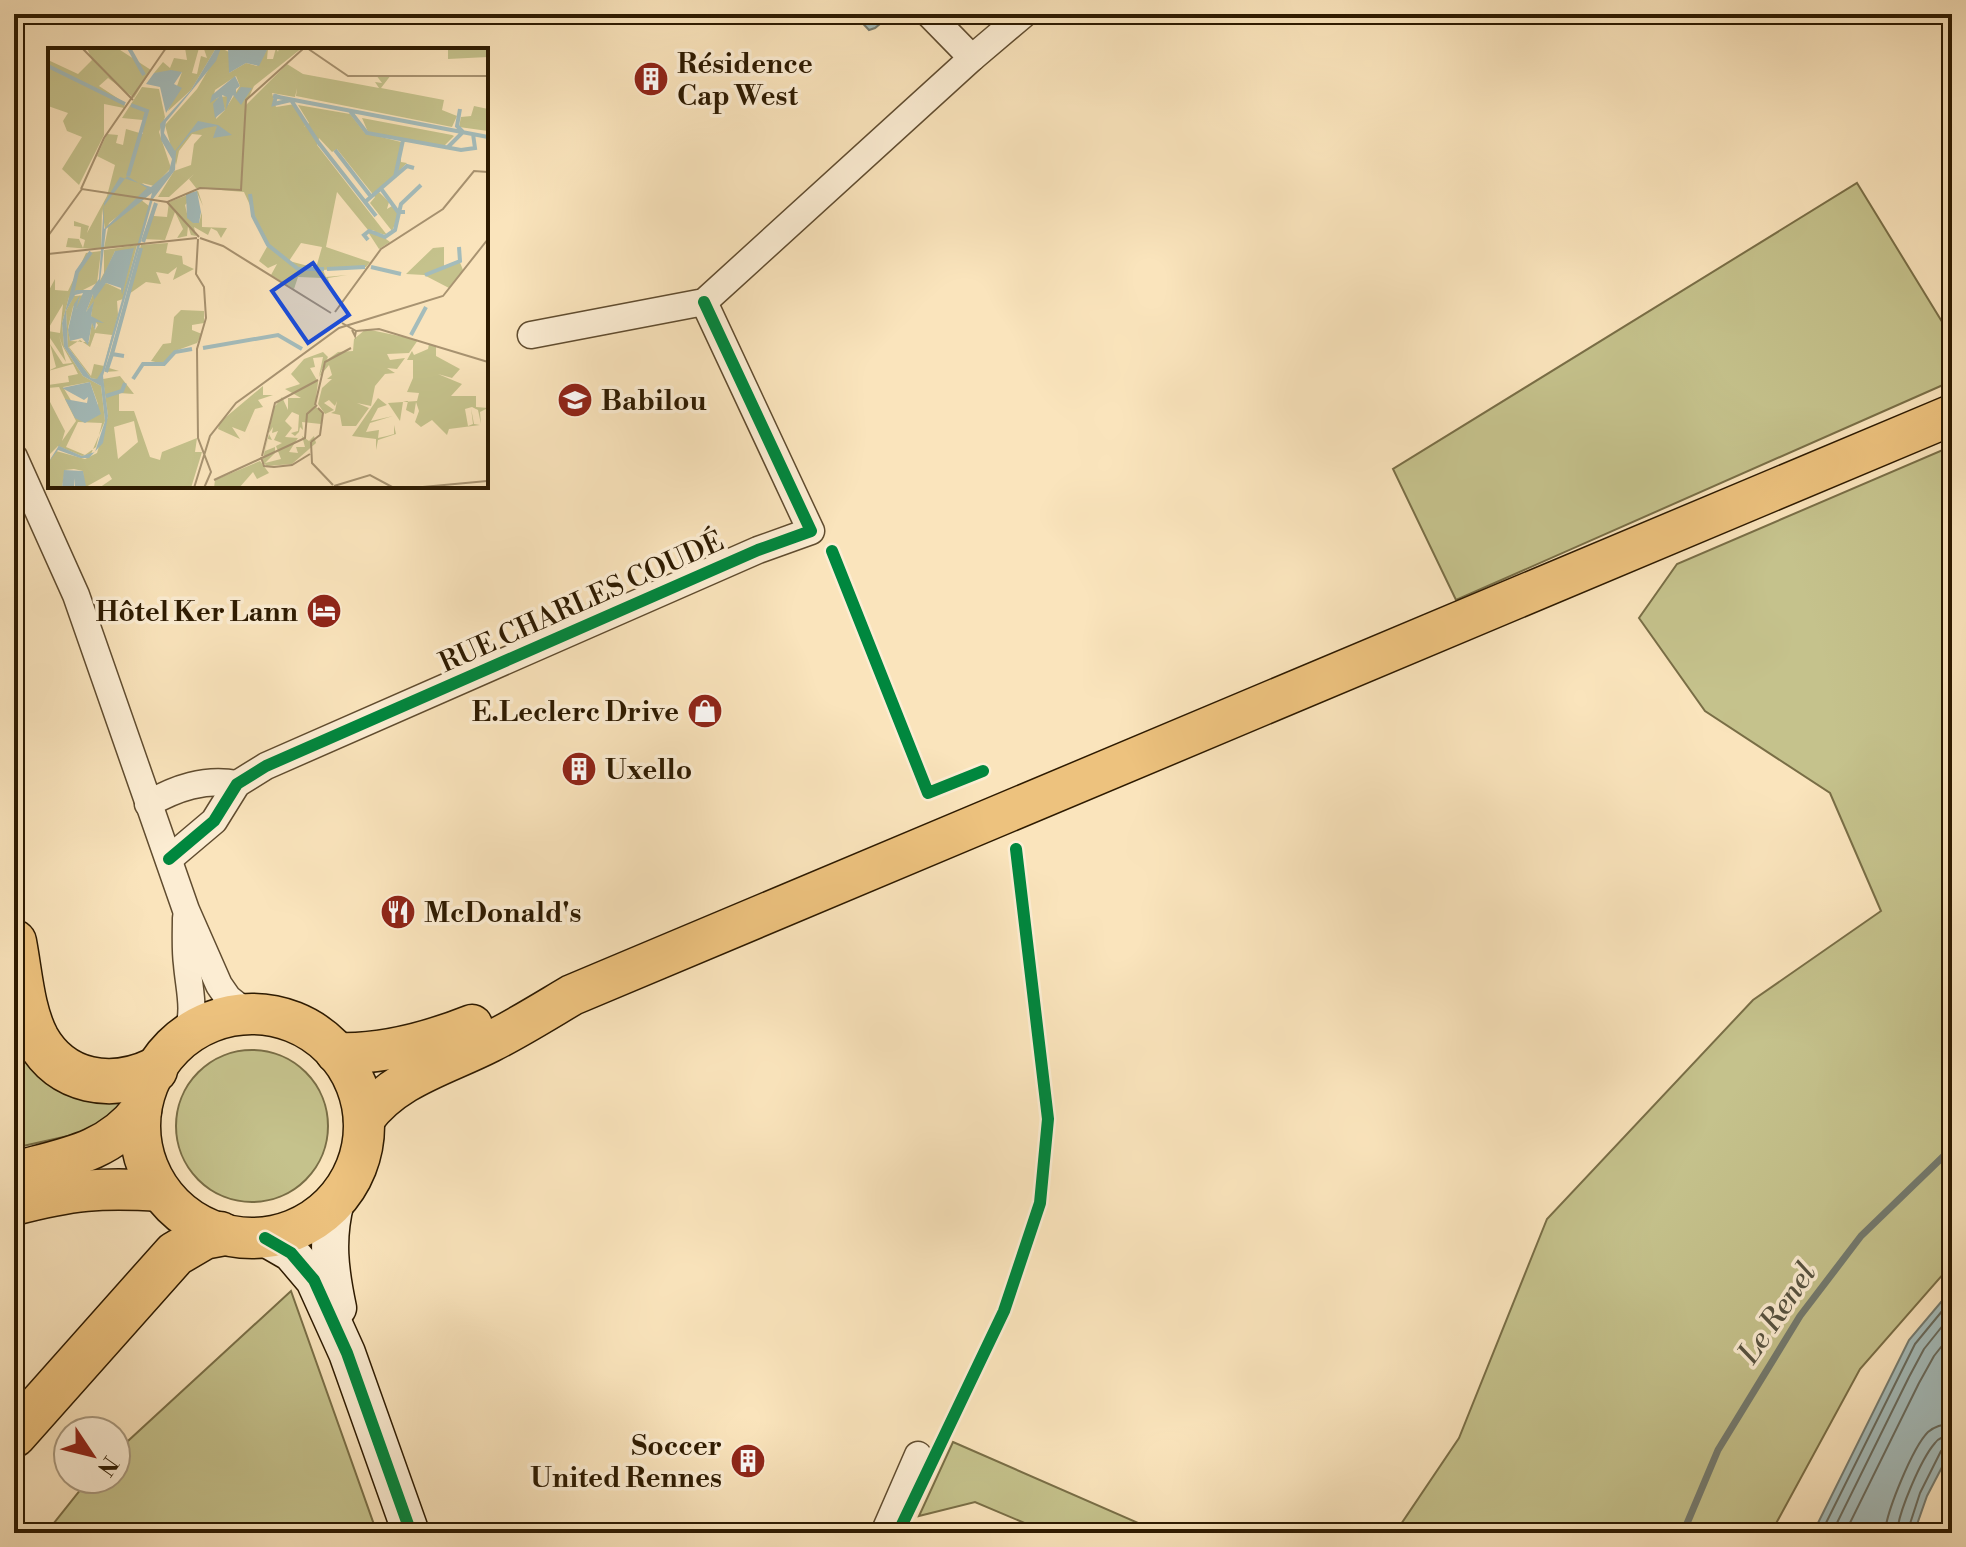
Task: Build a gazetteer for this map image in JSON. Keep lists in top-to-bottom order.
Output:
{
  "streets": {
    "street": ["RUE CHARLES COUDÉ"]
  },
  "water": ["Le Renel"],
  "places": {
    "building": ["Résidence Cap West", "Uxello", "Soccer United Rennes"],
    "school or university": ["Babilou"],
    "hotel": ["Hôtel Ker Lann"],
    "shop": ["E.Leclerc Drive"],
    "restaurant": ["McDonald's"]
  },
  "north": "bottom right"
}
